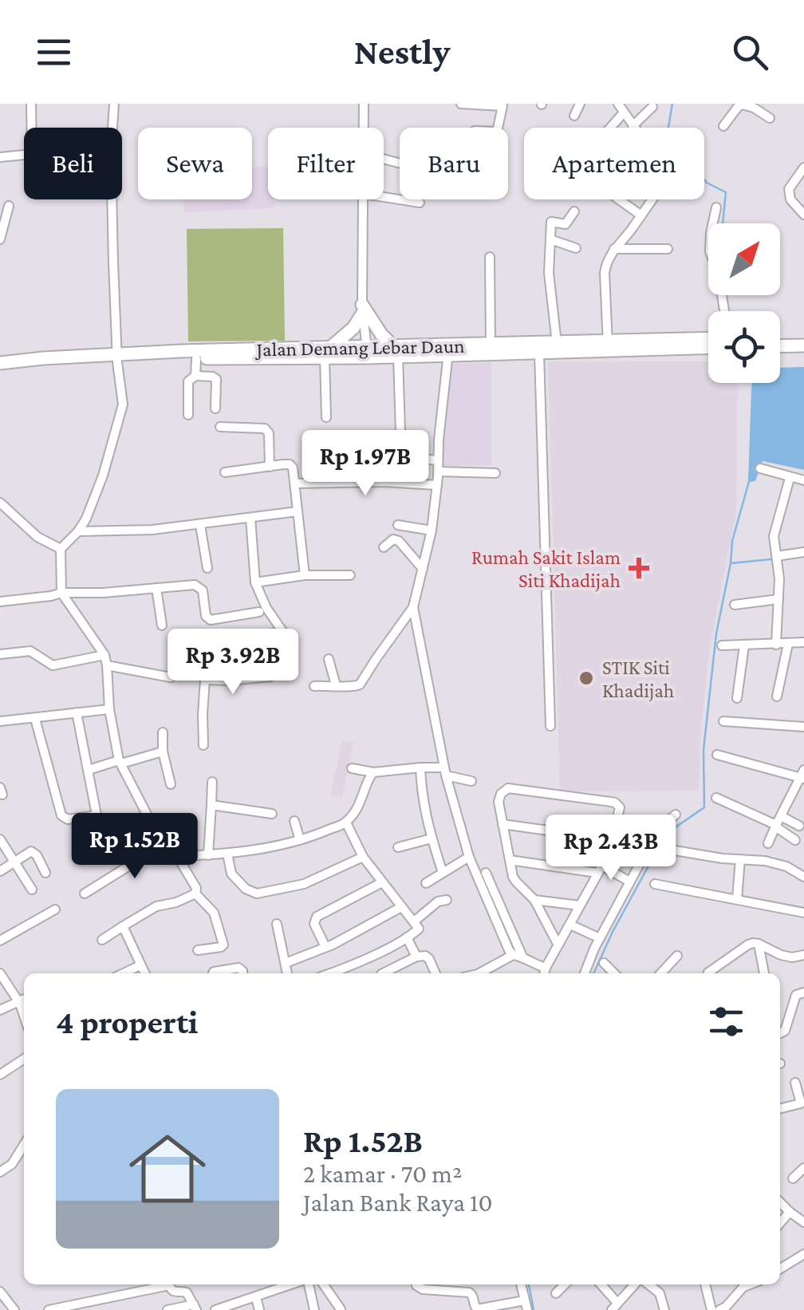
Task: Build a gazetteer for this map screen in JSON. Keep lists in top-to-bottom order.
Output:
{
  "streets": {
    "highway": ["Jalan Demang Lebar Daun"]
  },
  "places": {
    "health": ["Rumah Sakit Islam Siti Khadijah"],
    "other": ["STIK Siti Khadijah"]
  },
  "north": "top right",
  "page": {
    "header": "Nestly",
    "chip": [
      "Beli",
      "Sewa",
      "Filter",
      "Baru",
      "Apartemen"
    ],
    "price": [
      "Rp 1.97B",
      "Rp 3.92B",
      "Rp 1.52B",
      "Rp 2.43B"
    ],
    "heading": "4 properti",
    "list": [
      {
        "name": "Rp 1.52B",
        "note": "2 kamar · 70 m² · Jalan Bank Raya 10"
      }
    ]
  }
}
